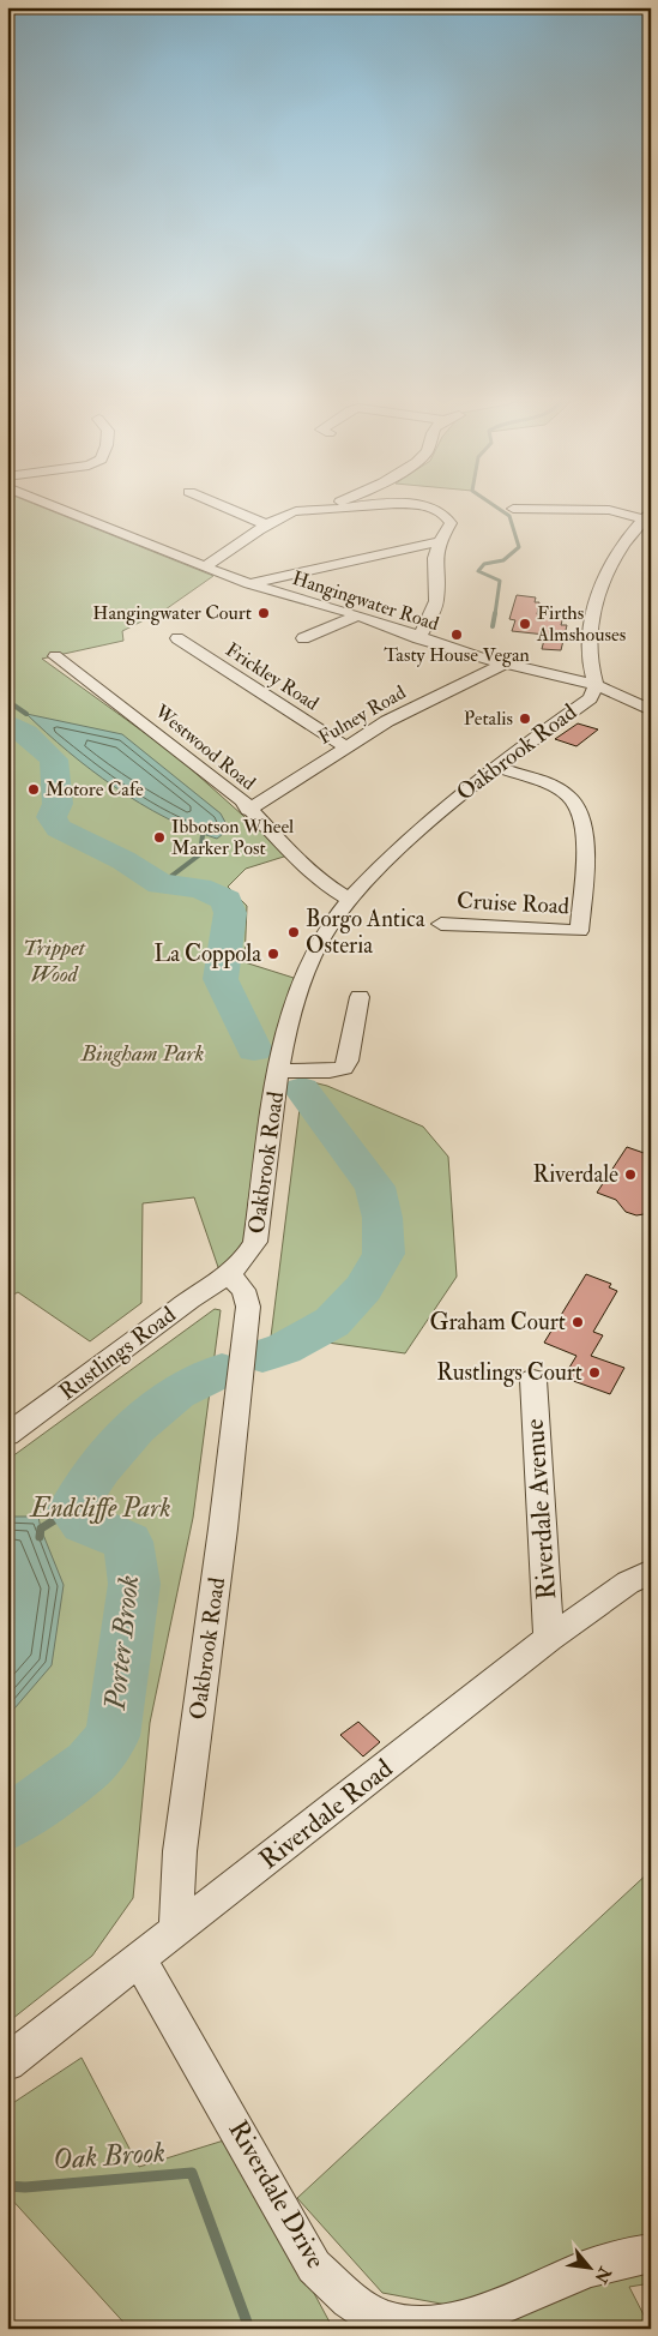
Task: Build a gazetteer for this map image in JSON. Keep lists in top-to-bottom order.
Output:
{
  "streets": {
    "street": [
      "Hangingwater Road",
      "Frickley Road",
      "Fulney Road",
      "Westwood Road",
      "Oakbrook Road",
      "Cruise Road",
      "Rustlings Road",
      "Riverdale Avenue",
      "Riverdale Road",
      "Riverdale Drive"
    ]
  },
  "crossings": [
    ["Hangingwater Road", "Fulney Road"],
    ["Hangingwater Road", "Oakbrook Road"],
    ["Frickley Road", "Fulney Road"],
    ["Fulney Road", "Westwood Road"],
    ["Westwood Road", "Oakbrook Road"],
    ["Oakbrook Road", "Cruise Road"],
    ["Oakbrook Road", "Rustlings Road"],
    ["Oakbrook Road", "Riverdale Road"],
    ["Riverdale Avenue", "Riverdale Road"],
    ["Riverdale Road", "Riverdale Drive"]
  ],
  "water": ["Porter Brook", "Oak Brook"],
  "parks": ["Trippet Wood", "Bingham Park", "Endcliffe Park"],
  "places": [
    "Hangingwater Court",
    "Firths Almshouses",
    "Tasty House Vegan",
    "Petalis",
    "Motore Cafe",
    "Ibbotson Wheel Marker Post",
    "Borgo Antica Osteria",
    "La Coppola",
    "Riverdale",
    "Graham Court",
    "Rustlings Court"
  ],
  "north": "bottom right"
}
